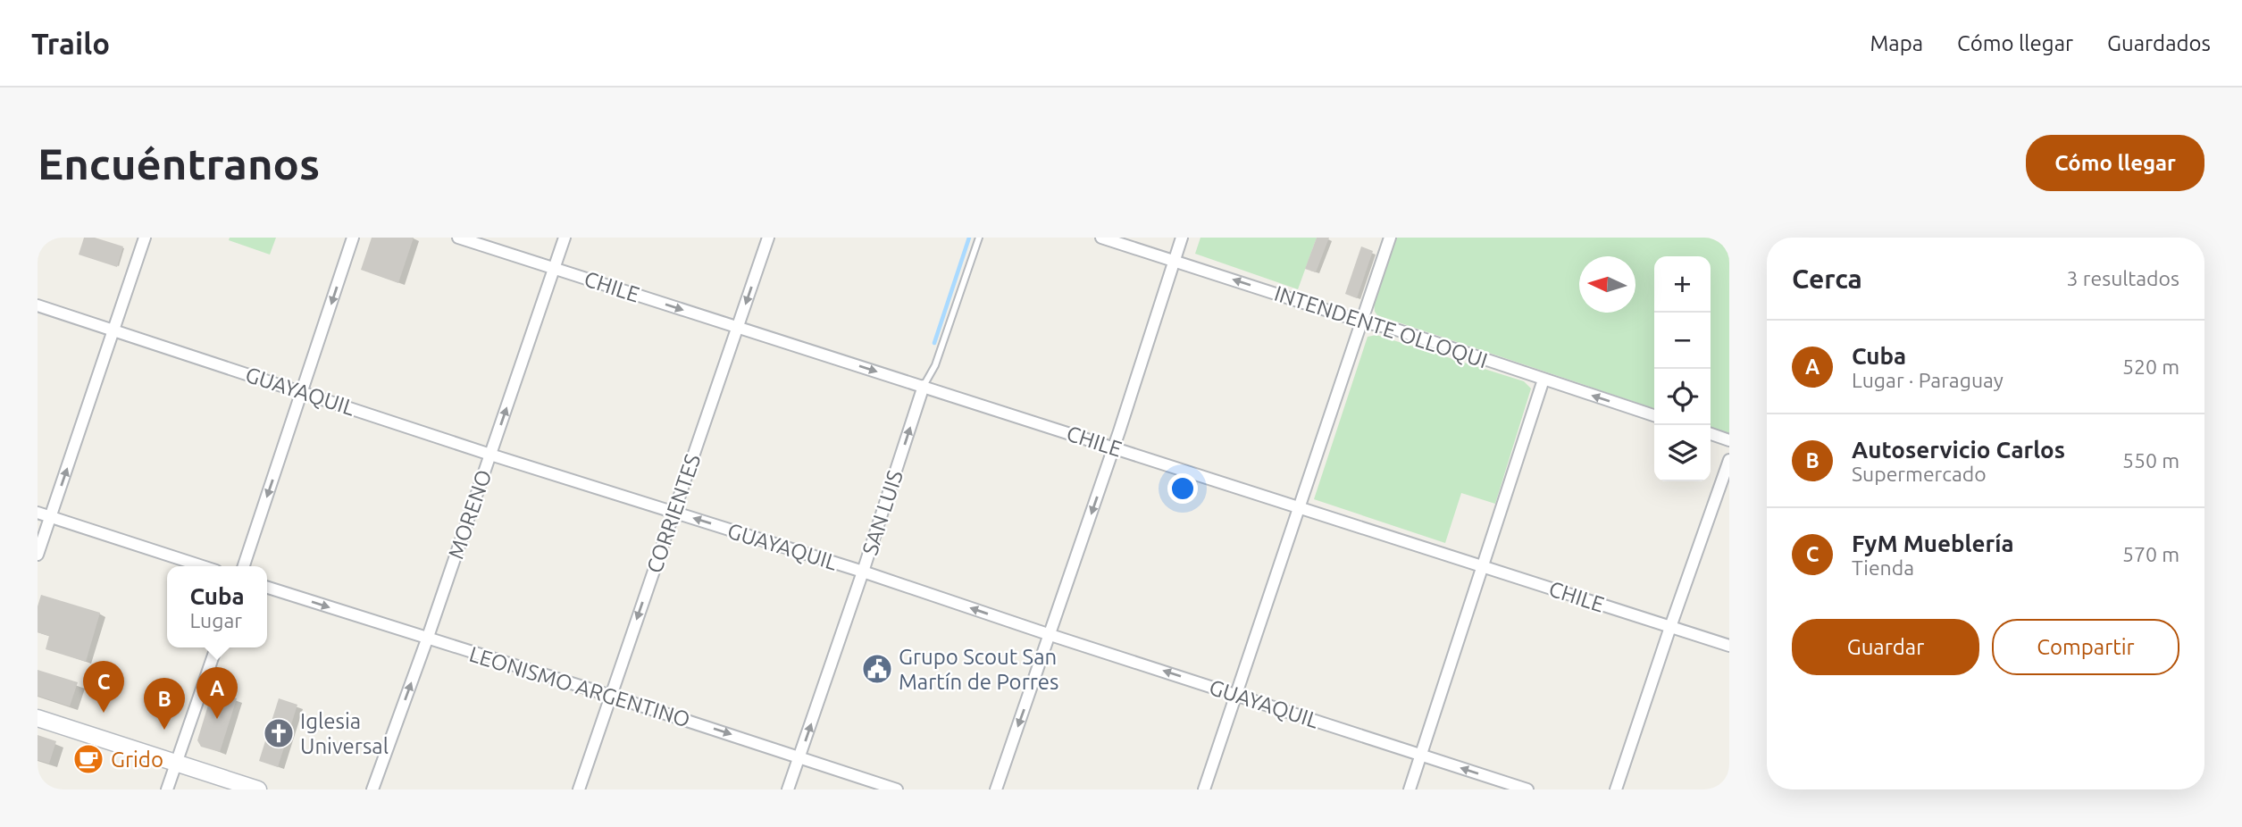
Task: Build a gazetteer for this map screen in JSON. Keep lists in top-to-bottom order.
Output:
{
  "streets": {
    "street": [
      "CHILE",
      "INTENDENTE OLLOQUI",
      "GUAYAQUIL",
      "SAN LUIS",
      "CORRIENTES",
      "MORENO",
      "LEONISMO ARGENTINO"
    ]
  },
  "crossings": [
    ["CHILE", "SAN LUIS"],
    ["CHILE", "CORRIENTES"],
    ["CHILE", "MORENO"],
    ["GUAYAQUIL", "SAN LUIS"],
    ["GUAYAQUIL", "CORRIENTES"],
    ["GUAYAQUIL", "MORENO"],
    ["SAN LUIS", "LEONISMO ARGENTINO"],
    ["CORRIENTES", "LEONISMO ARGENTINO"],
    ["MORENO", "LEONISMO ARGENTINO"]
  ],
  "one_way": [
    "INTENDENTE OLLOQUI",
    "GUAYAQUIL",
    "SAN LUIS",
    "CORRIENTES",
    "MORENO",
    "LEONISMO ARGENTINO"
  ],
  "places": {
    "public building": ["Grupo Scout San Martín de Porres"],
    "church": ["Iglesia Universal"],
    "cafe": ["Grido"]
  },
  "north": "left",
  "page": {
    "header": "Trailo",
    "nav": ["Mapa", "Cómo llegar", "Guardados"],
    "buttons": [
      "Cómo llegar",
      ["Guardar", "Compartir"]
    ],
    "title": "Encuéntranos",
    "heading": ["Cerca", "3 resultados"],
    "map_buttons": ["+", "−"],
    "list": [
      {
        "mark": "A",
        "name": "Cuba",
        "note": "Lugar · Paraguay",
        "value": "520 m"
      },
      {
        "mark": "B",
        "name": "Autoservicio Carlos",
        "note": "Supermercado",
        "value": "550 m"
      },
      {
        "mark": "C",
        "name": "FyM Mueblería",
        "note": "Tienda",
        "value": "570 m"
      }
    ],
    "popup": ["Cuba", "Lugar"],
    "pins": ["C", "A", "B"]
  }
}
